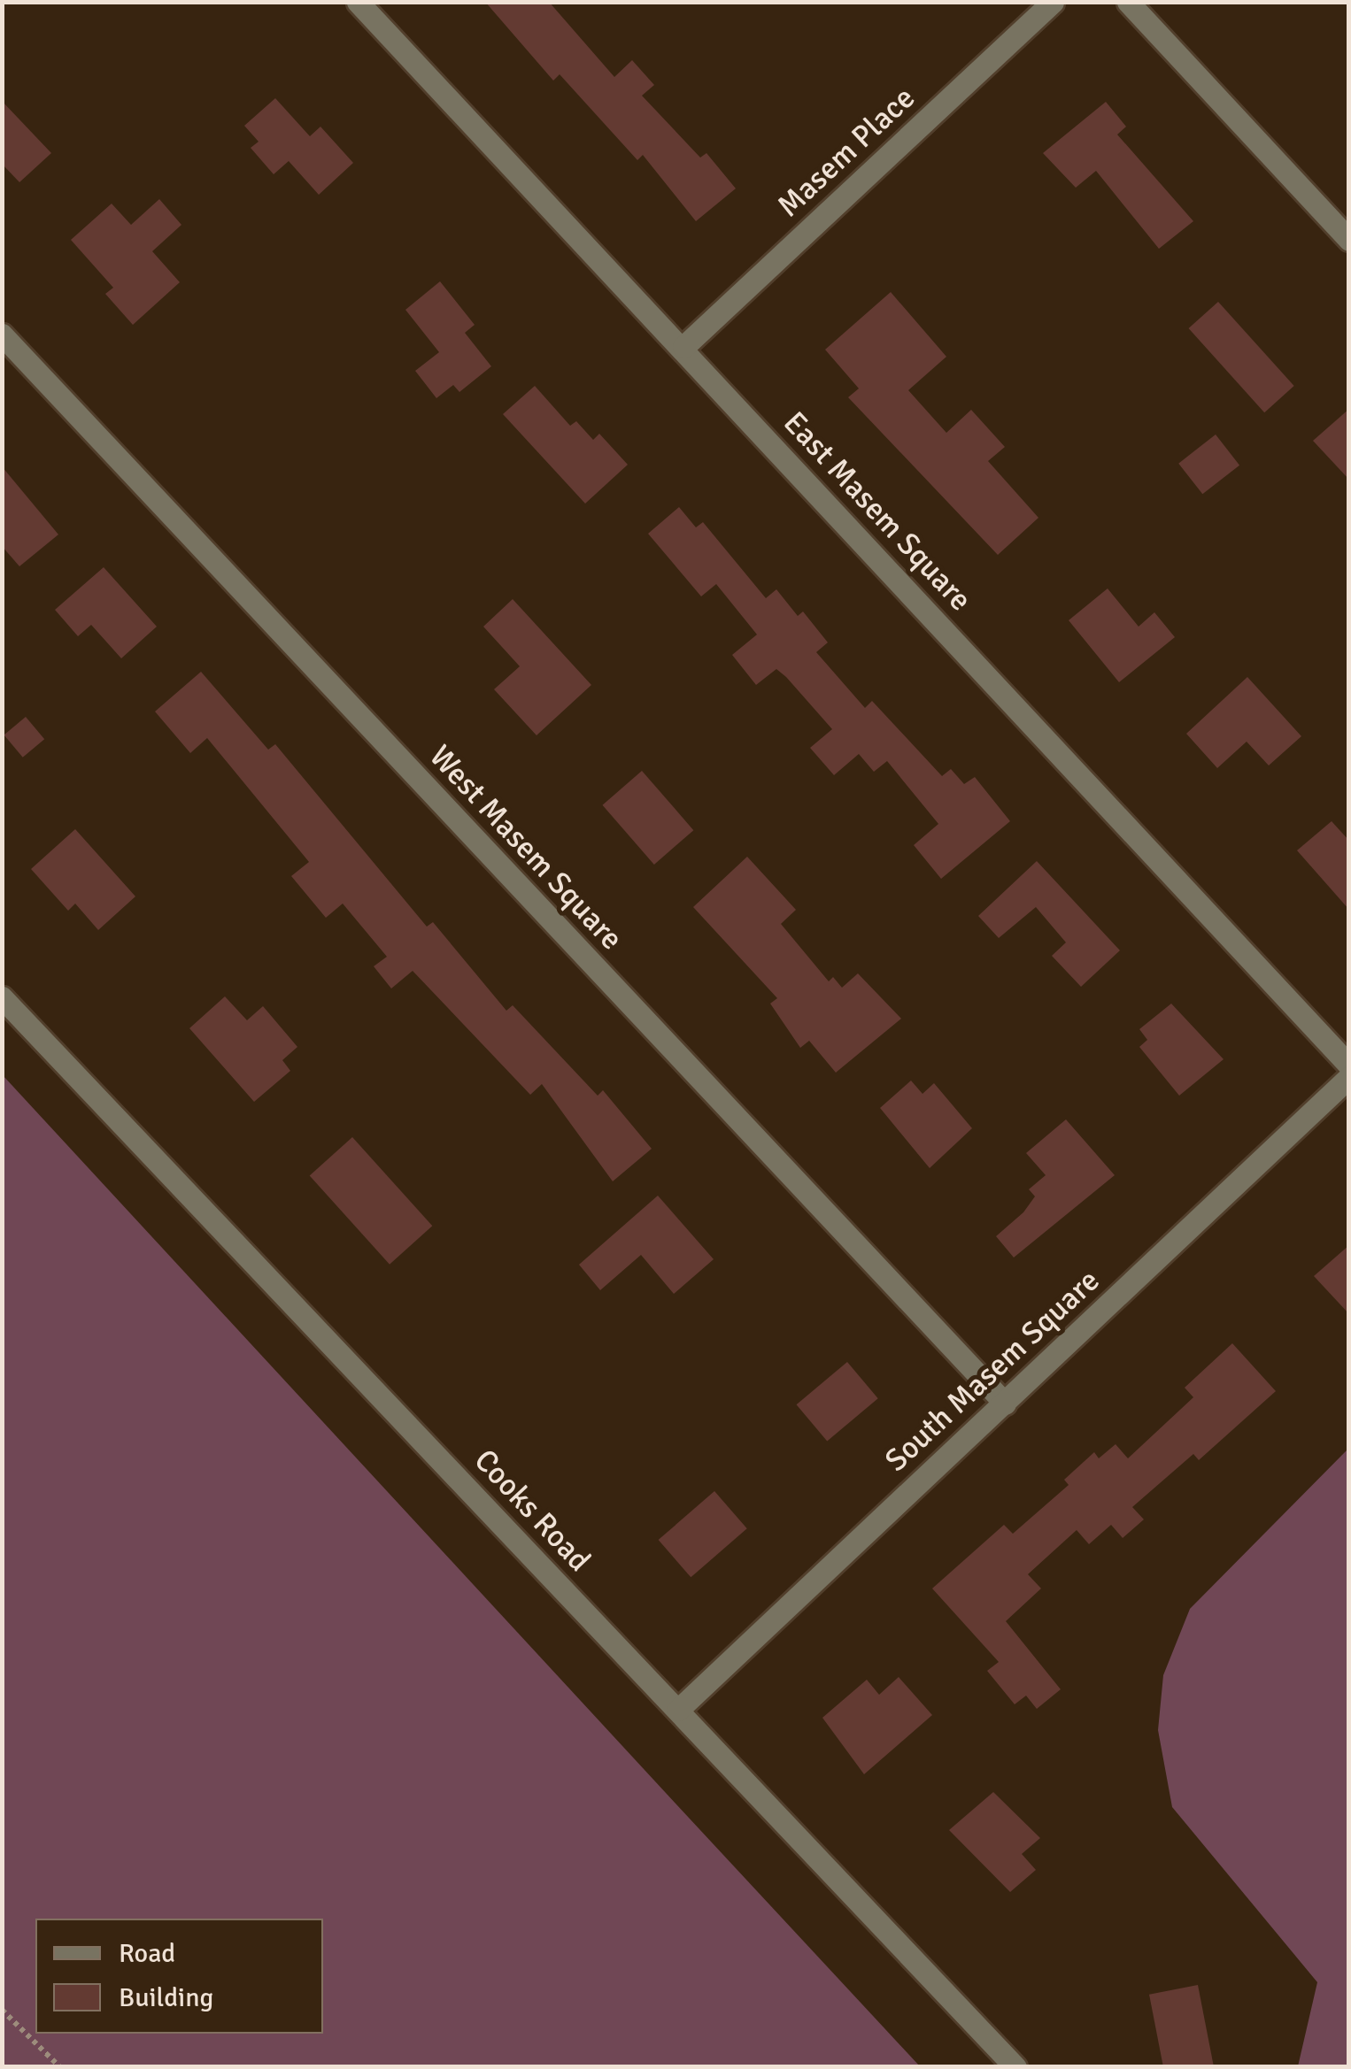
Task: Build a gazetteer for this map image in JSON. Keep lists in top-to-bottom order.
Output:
{
  "streets": {
    "street": [
      "Masem Place",
      "East Masem Square",
      "West Masem Square",
      "South Masem Square",
      "Cooks Road"
    ]
  },
  "crossings": [
    ["Masem Place", "East Masem Square"],
    ["West Masem Square", "South Masem Square"],
    ["South Masem Square", "Cooks Road"]
  ],
  "legend": ["Road", "Building"]
}
